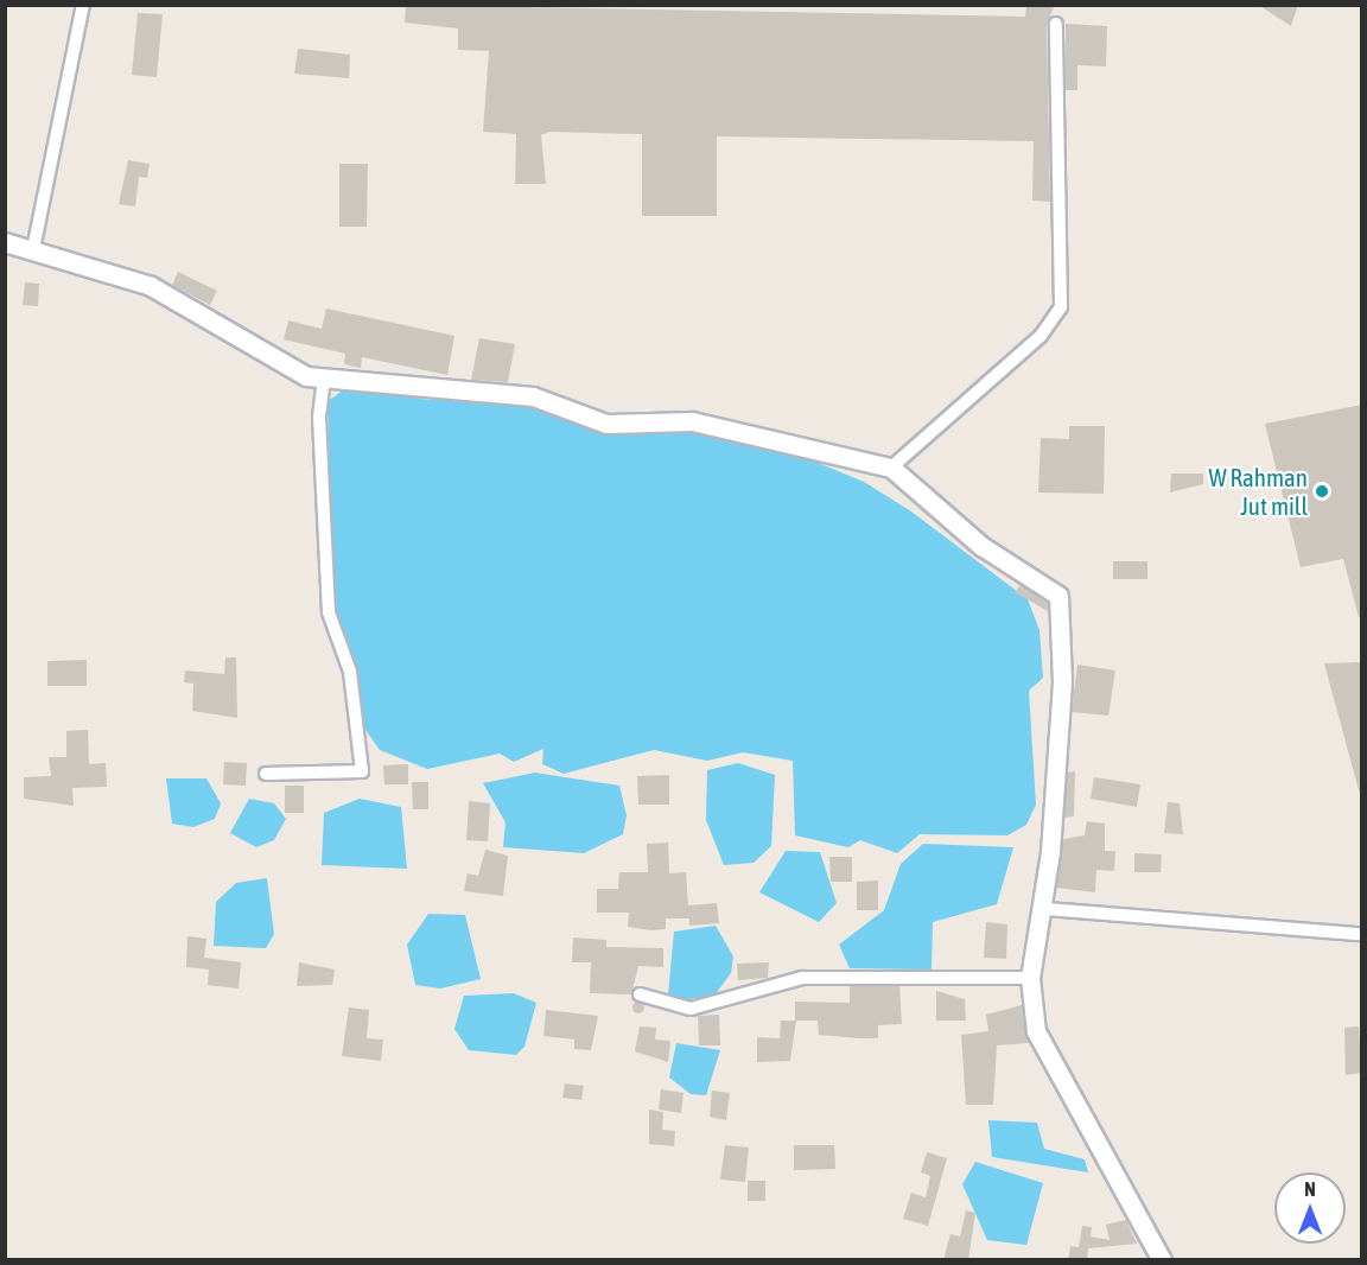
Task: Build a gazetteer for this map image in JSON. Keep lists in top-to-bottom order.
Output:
{
  "places": ["W Rahman Jut mill"],
  "north": "top"
}
